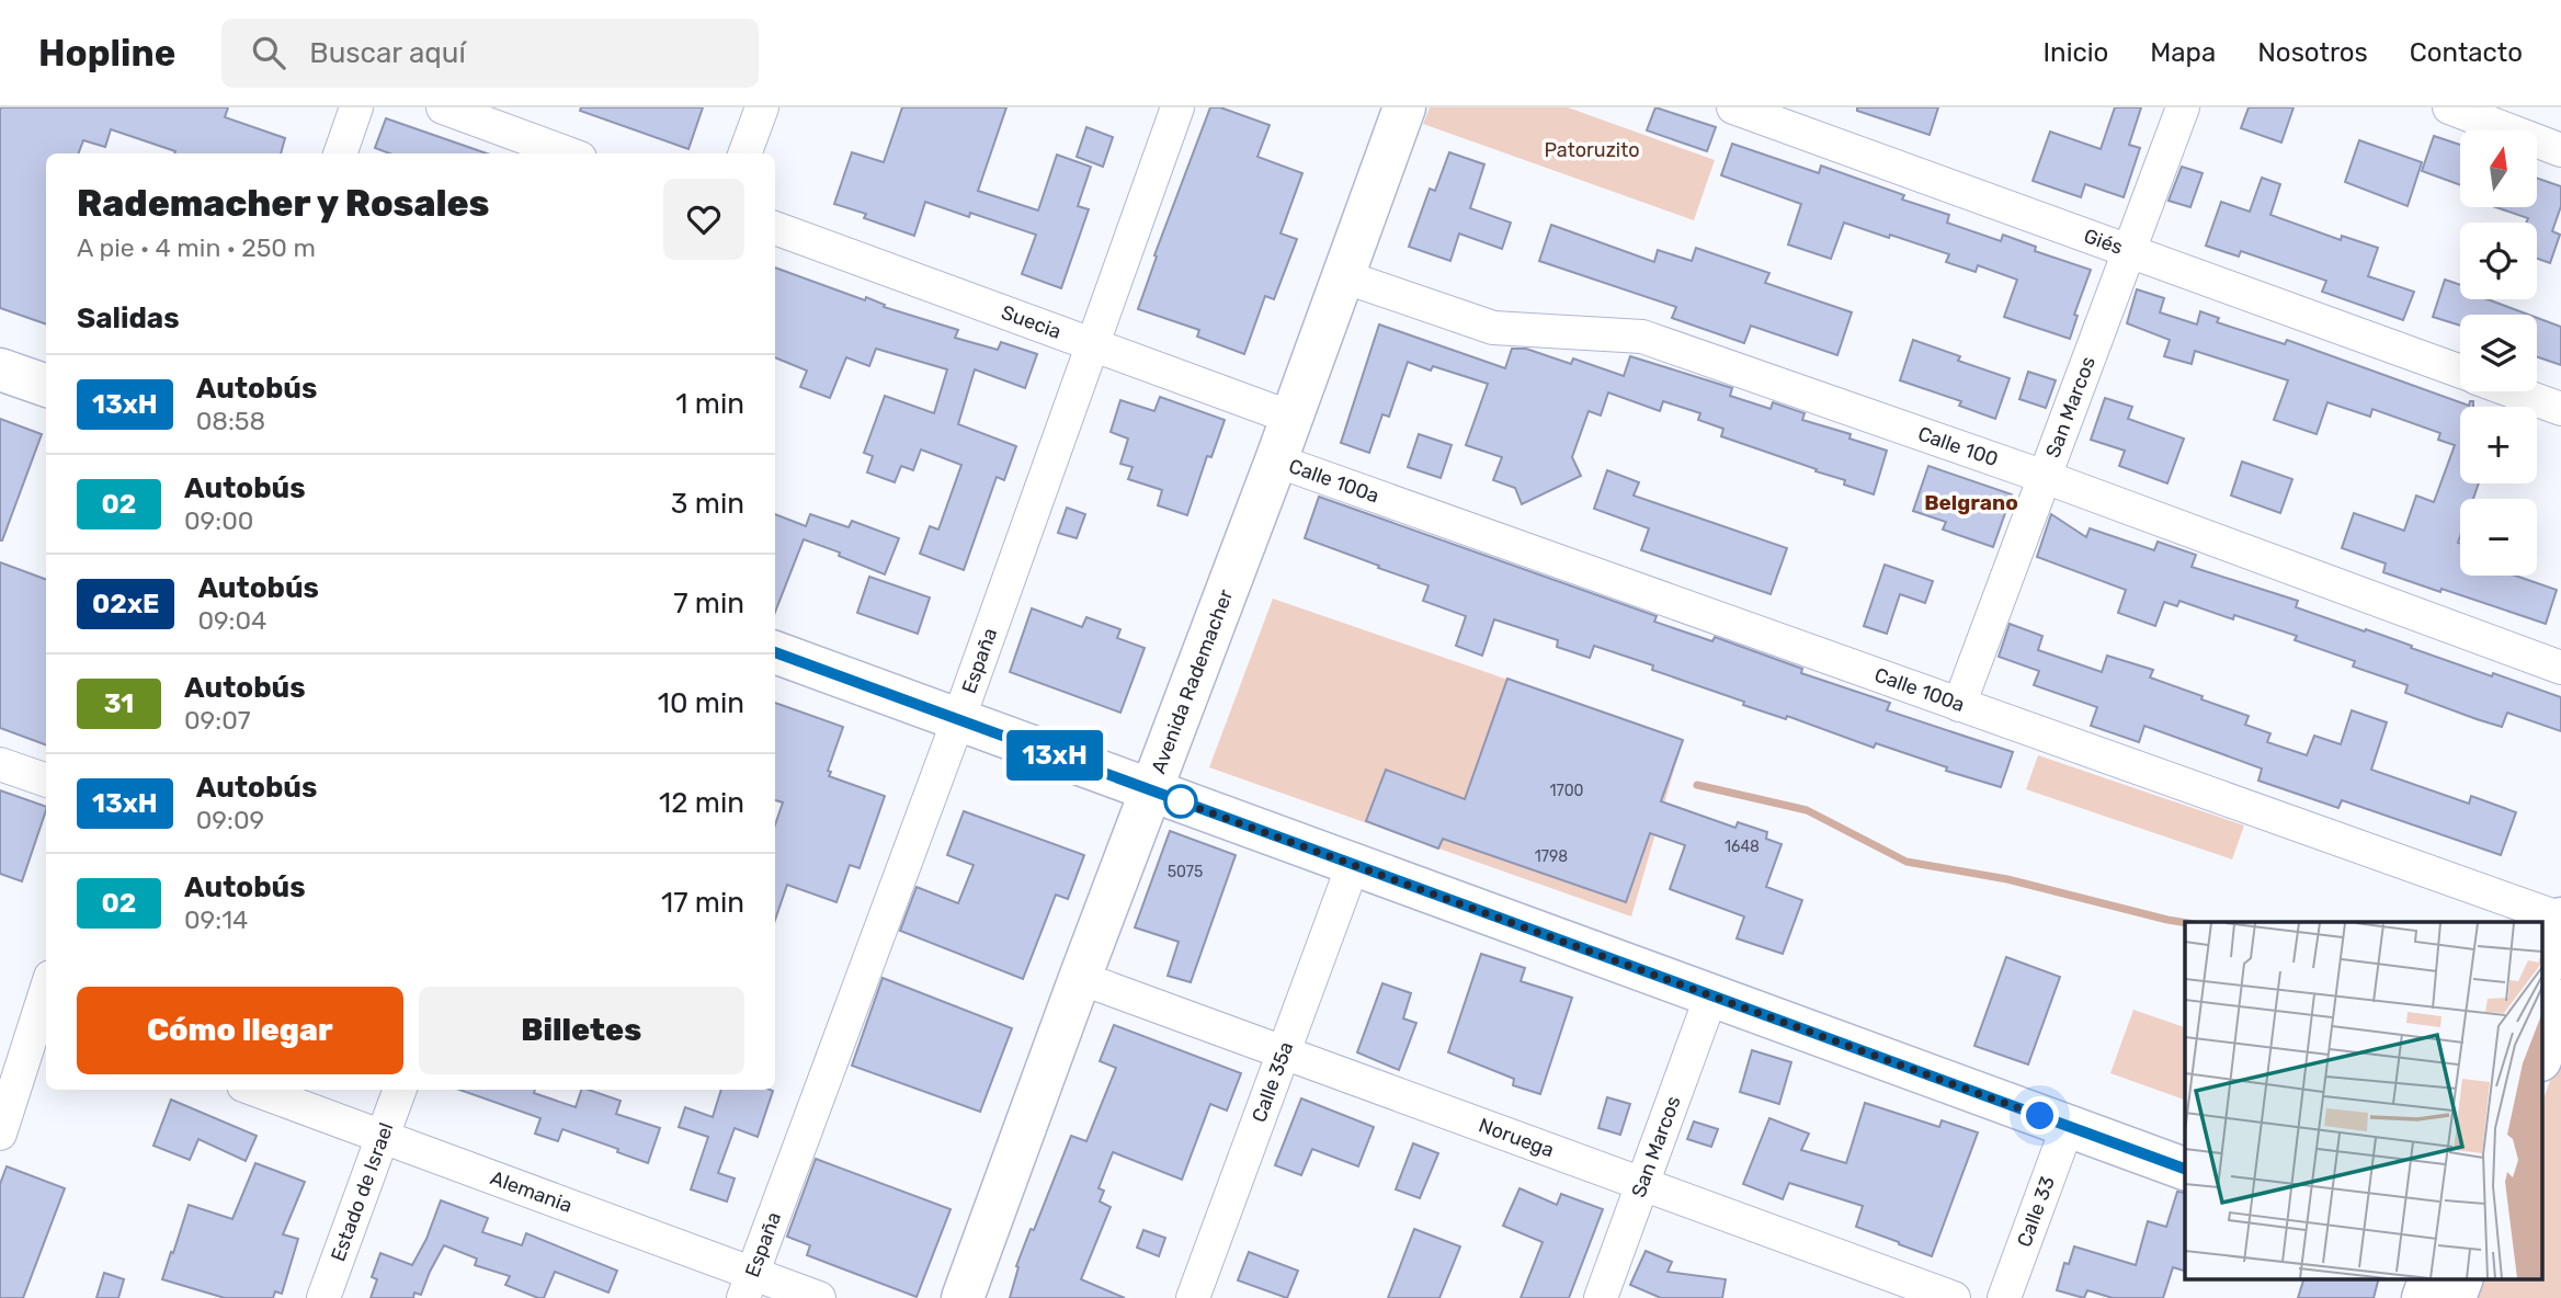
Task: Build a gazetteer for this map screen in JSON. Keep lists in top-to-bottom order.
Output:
{
  "streets": {
    "main road": ["Avenida Rademacher"],
    "street": [
      "Giés",
      "Suecia",
      "San Marcos",
      "Calle 100",
      "Calle 100a",
      "España",
      "Calle 35a",
      "Noruega",
      "Estado de Israel",
      "Alemania",
      "Calle 33"
    ]
  },
  "crossings": [
    ["Giés", "San Marcos"],
    ["Suecia", "España"],
    ["Suecia", "Avenida Rademacher"],
    ["San Marcos", "Calle 100"],
    ["San Marcos", "Calle 100a"],
    ["San Marcos", "Noruega"],
    ["Calle 100", "Avenida Rademacher"],
    ["Calle 100a", "Avenida Rademacher"],
    ["España", "Alemania"],
    ["Avenida Rademacher", "Noruega"],
    ["Calle 35a", "Noruega"],
    ["Estado de Israel", "Alemania"]
  ],
  "districts": ["Belgrano"],
  "parks": ["Patoruzito"],
  "lines": ["bus line 13xH"],
  "house_numbers": [
    "1700",
    "1648",
    "1798",
    "5075"
  ],
  "north": "top",
  "page": {
    "header": "Hopline",
    "search": "Buscar aquí",
    "nav": [
      "Inicio",
      "Mapa",
      "Nosotros",
      "Contacto"
    ],
    "on_map": "13xH",
    "map_buttons": ["+", "−"],
    "heading": [
      ["Rademacher y Rosales", "A pie · 4 min · 250 m"],
      "Salidas"
    ],
    "list": [
      {
        "mark": "13xH",
        "name": "Autobús",
        "note": "08:58",
        "value": "1 min"
      },
      {
        "mark": "02",
        "name": "Autobús",
        "note": "09:00",
        "value": "3 min"
      },
      {
        "mark": "02xE",
        "name": "Autobús",
        "note": "09:04",
        "value": "7 min"
      },
      {
        "mark": "31",
        "name": "Autobús",
        "note": "09:07",
        "value": "10 min"
      },
      {
        "mark": "13xH",
        "name": "Autobús",
        "note": "09:09",
        "value": "12 min"
      },
      {
        "mark": "02",
        "name": "Autobús",
        "note": "09:14",
        "value": "17 min"
      }
    ],
    "buttons": ["Cómo llegar", "Billetes"]
  }
}
